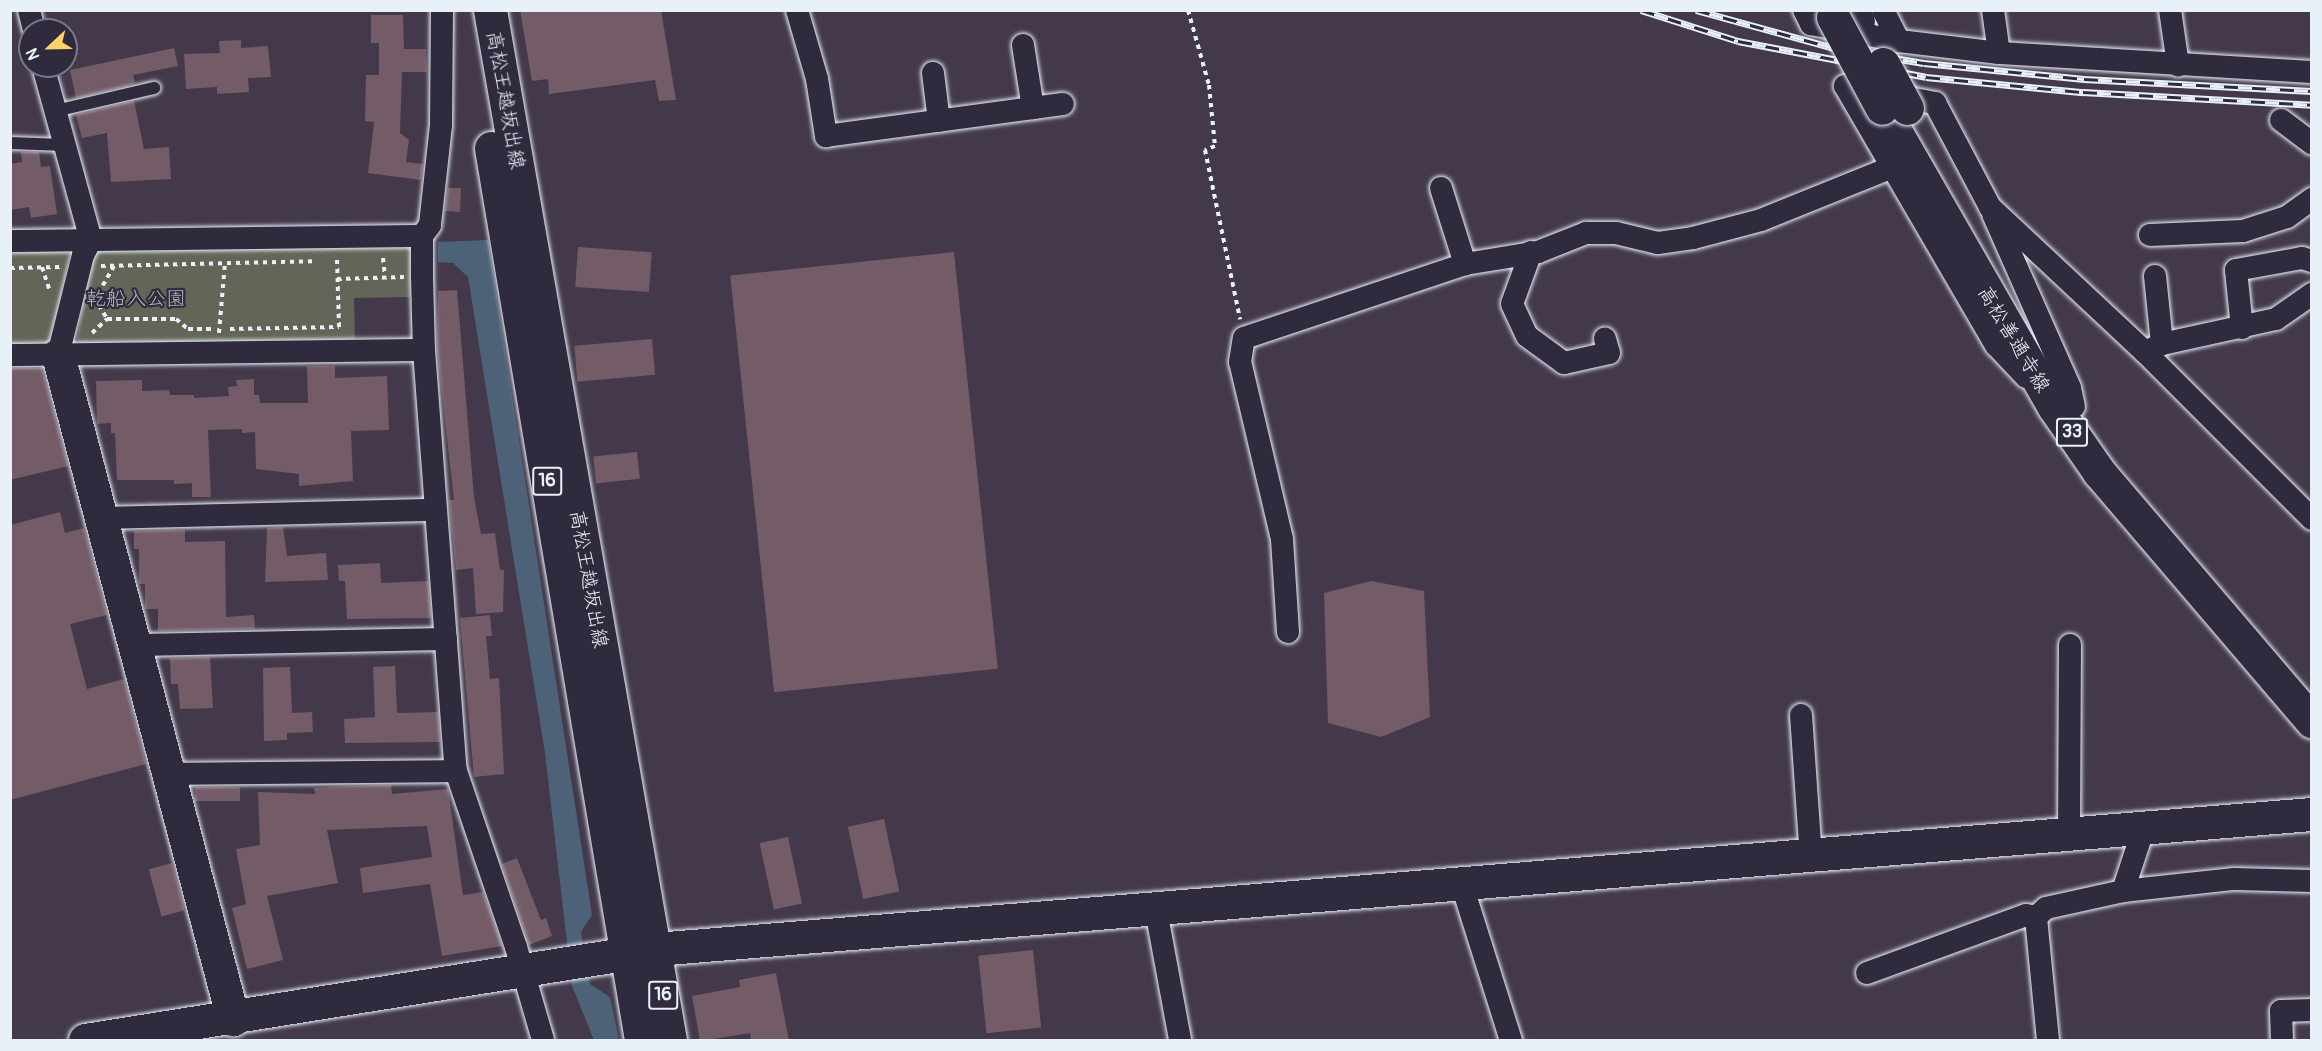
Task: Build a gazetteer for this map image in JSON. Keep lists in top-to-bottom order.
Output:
{
  "streets": {
    "main road": [
      "高松王越坂出線",
      "高松善通寺線",
      "33",
      "16"
    ]
  },
  "parks": ["乾船入公園"],
  "north": "left"
}
